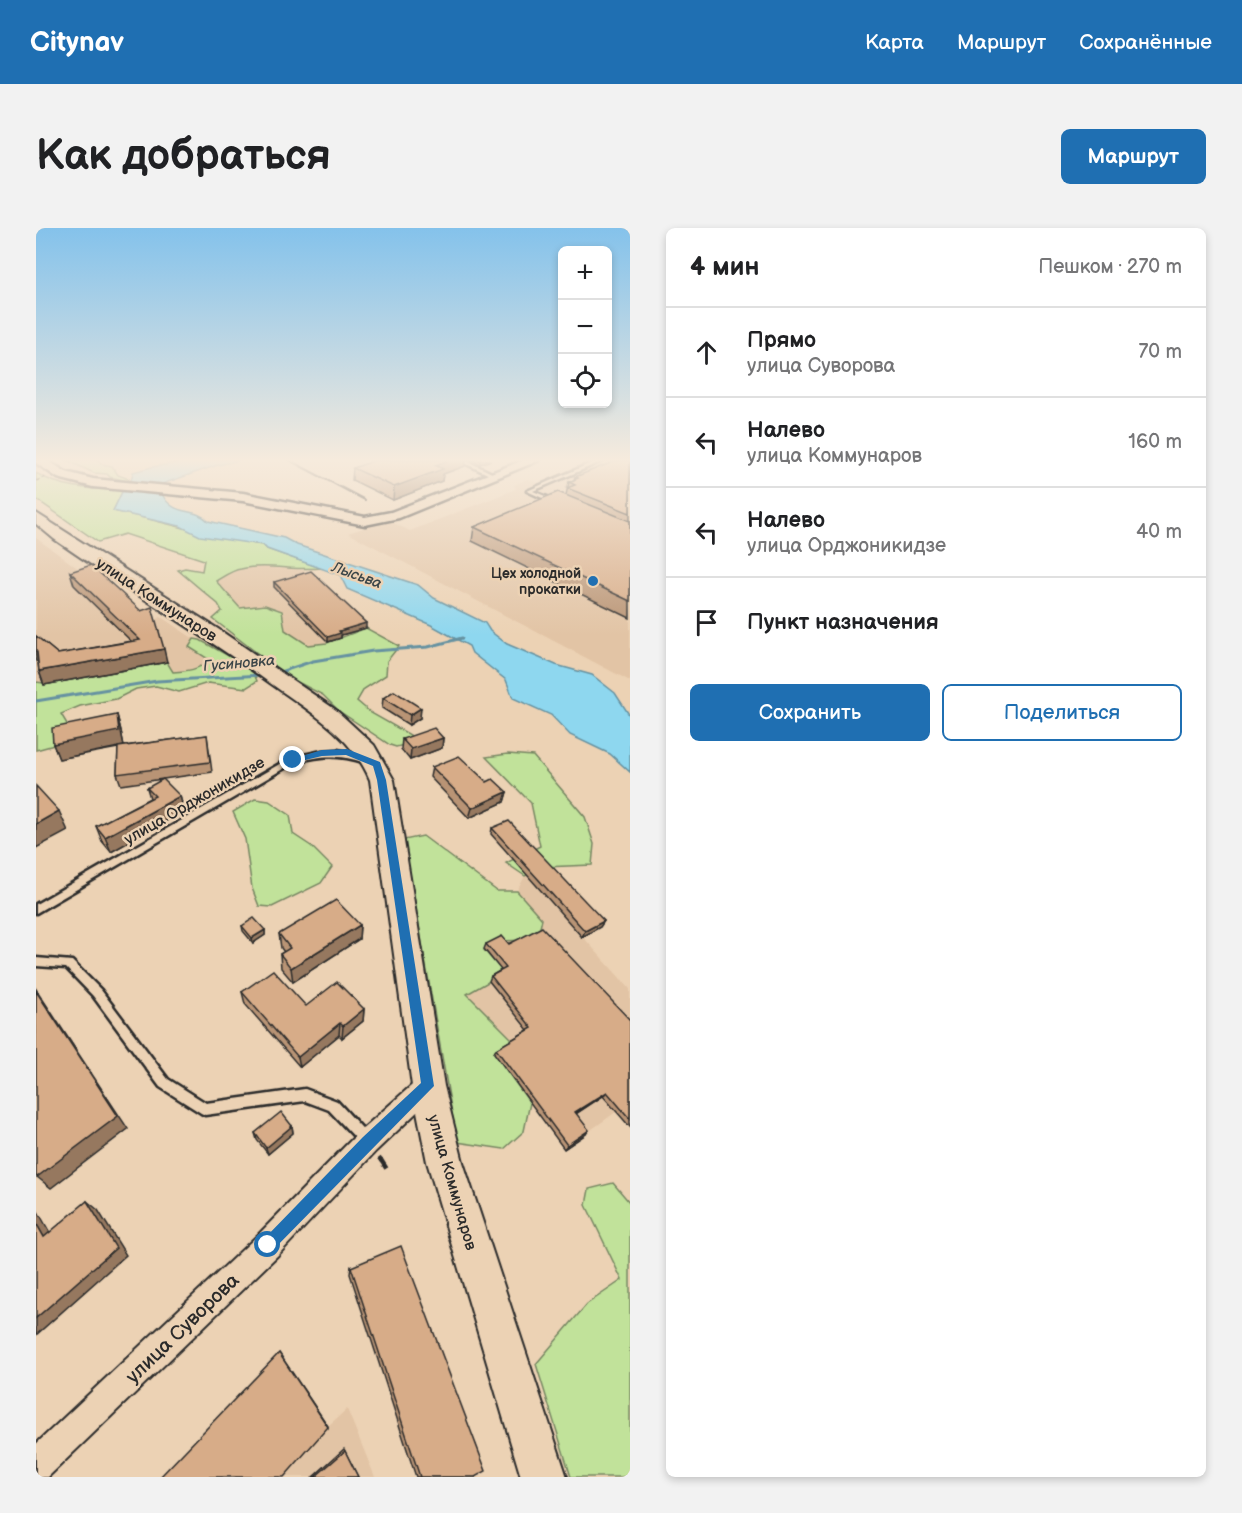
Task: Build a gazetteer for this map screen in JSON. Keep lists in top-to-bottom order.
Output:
{
  "streets": {
    "main road": ["улица Коммунаров"],
    "street": ["улица Суворова"],
    "lane": ["улица Орджоникидзе"]
  },
  "crossings": [
    ["улица Коммунаров", "улица Орджоникидзе"],
    ["улица Коммунаров", "улица Суворова"]
  ],
  "water": ["Лысьва", "Гусиновка"],
  "places": ["Цех холодной прокатки"],
  "page": {
    "header": "Citynav",
    "nav": ["Карта", "Маршрут", "Сохранённые"],
    "buttons": [
      "Маршрут",
      ["Сохранить", "Поделиться"]
    ],
    "title": "Как добраться",
    "heading": ["4 мин", "Пешком · 270 m"],
    "map_buttons": ["+", "−"],
    "list": [
      ["Прямо", "улица Суворова", "70 m"],
      ["Налево", "улица Коммунаров", "160 m"],
      ["Налево", "улица Орджоникидзе", "40 m"],
      "Пункт назначения"
    ]
  }
}
